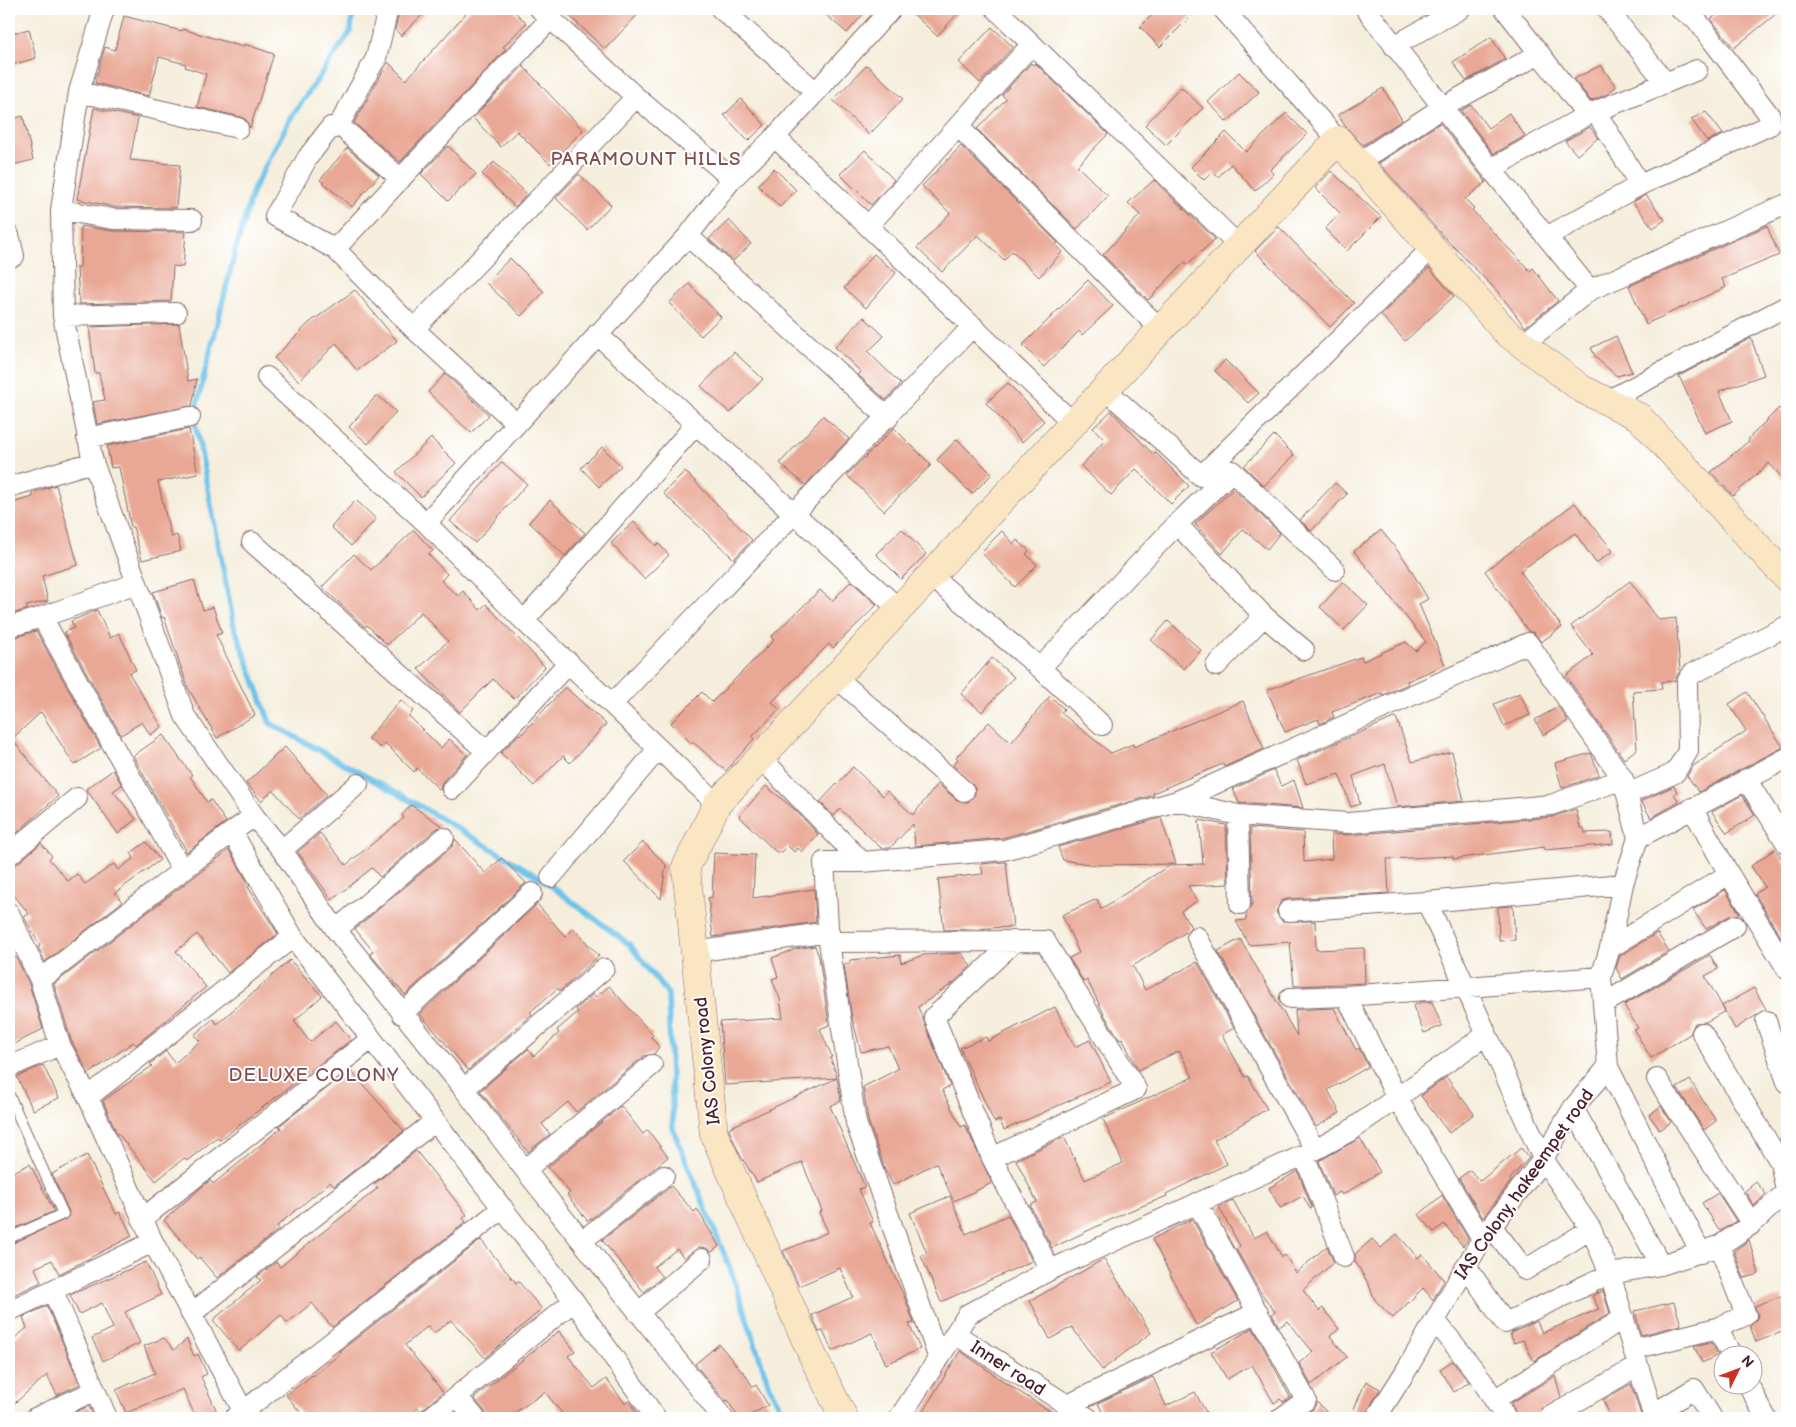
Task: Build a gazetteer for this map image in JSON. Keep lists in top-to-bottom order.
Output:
{
  "streets": {
    "street": ["IAS Colony road", "IAS Colony, hakeempet road", "Inner road"]
  },
  "districts": ["PARAMOUNT HILLS", "DELUXE COLONY"],
  "north": "top right"
}
